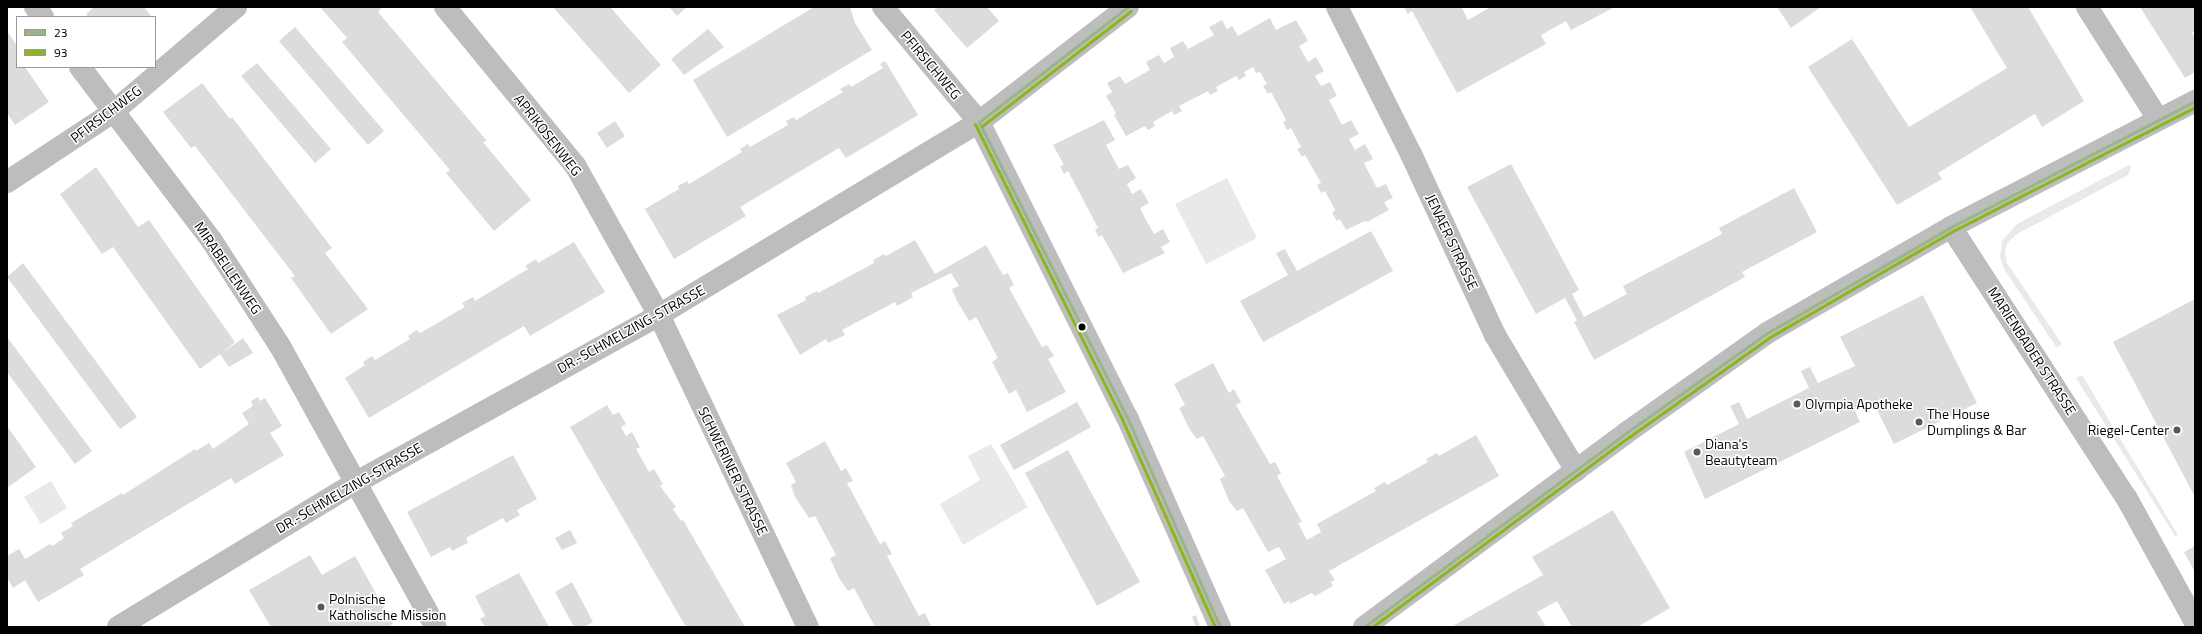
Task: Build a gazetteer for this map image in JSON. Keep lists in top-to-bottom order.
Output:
{
  "streets": {
    "street": [
      "PFIRSICHWEG",
      "APRIKOSENWEG",
      "JENAER STRASSE",
      "MIRABELLENWEG",
      "DR.-SCHMELZING-STRASSE",
      "MARIENBADER STRASSE",
      "SCHWERINER STRASSE"
    ]
  },
  "crossings": [
    ["PFIRSICHWEG", "MIRABELLENWEG"],
    ["PFIRSICHWEG", "DR.-SCHMELZING-STRASSE"],
    ["APRIKOSENWEG", "DR.-SCHMELZING-STRASSE"],
    ["APRIKOSENWEG", "SCHWERINER STRASSE"],
    ["MIRABELLENWEG", "DR.-SCHMELZING-STRASSE"],
    ["DR.-SCHMELZING-STRASSE", "SCHWERINER STRASSE"]
  ],
  "places": [
    "Olympia Apotheke",
    "The House Dumplings & Bar",
    "Riegel-Center",
    "Diana's Beautyteam",
    "Polnische Katholische Mission"
  ],
  "lines": ["transit line 23", "transit line 93"],
  "legend": ["23", "93"]
}
